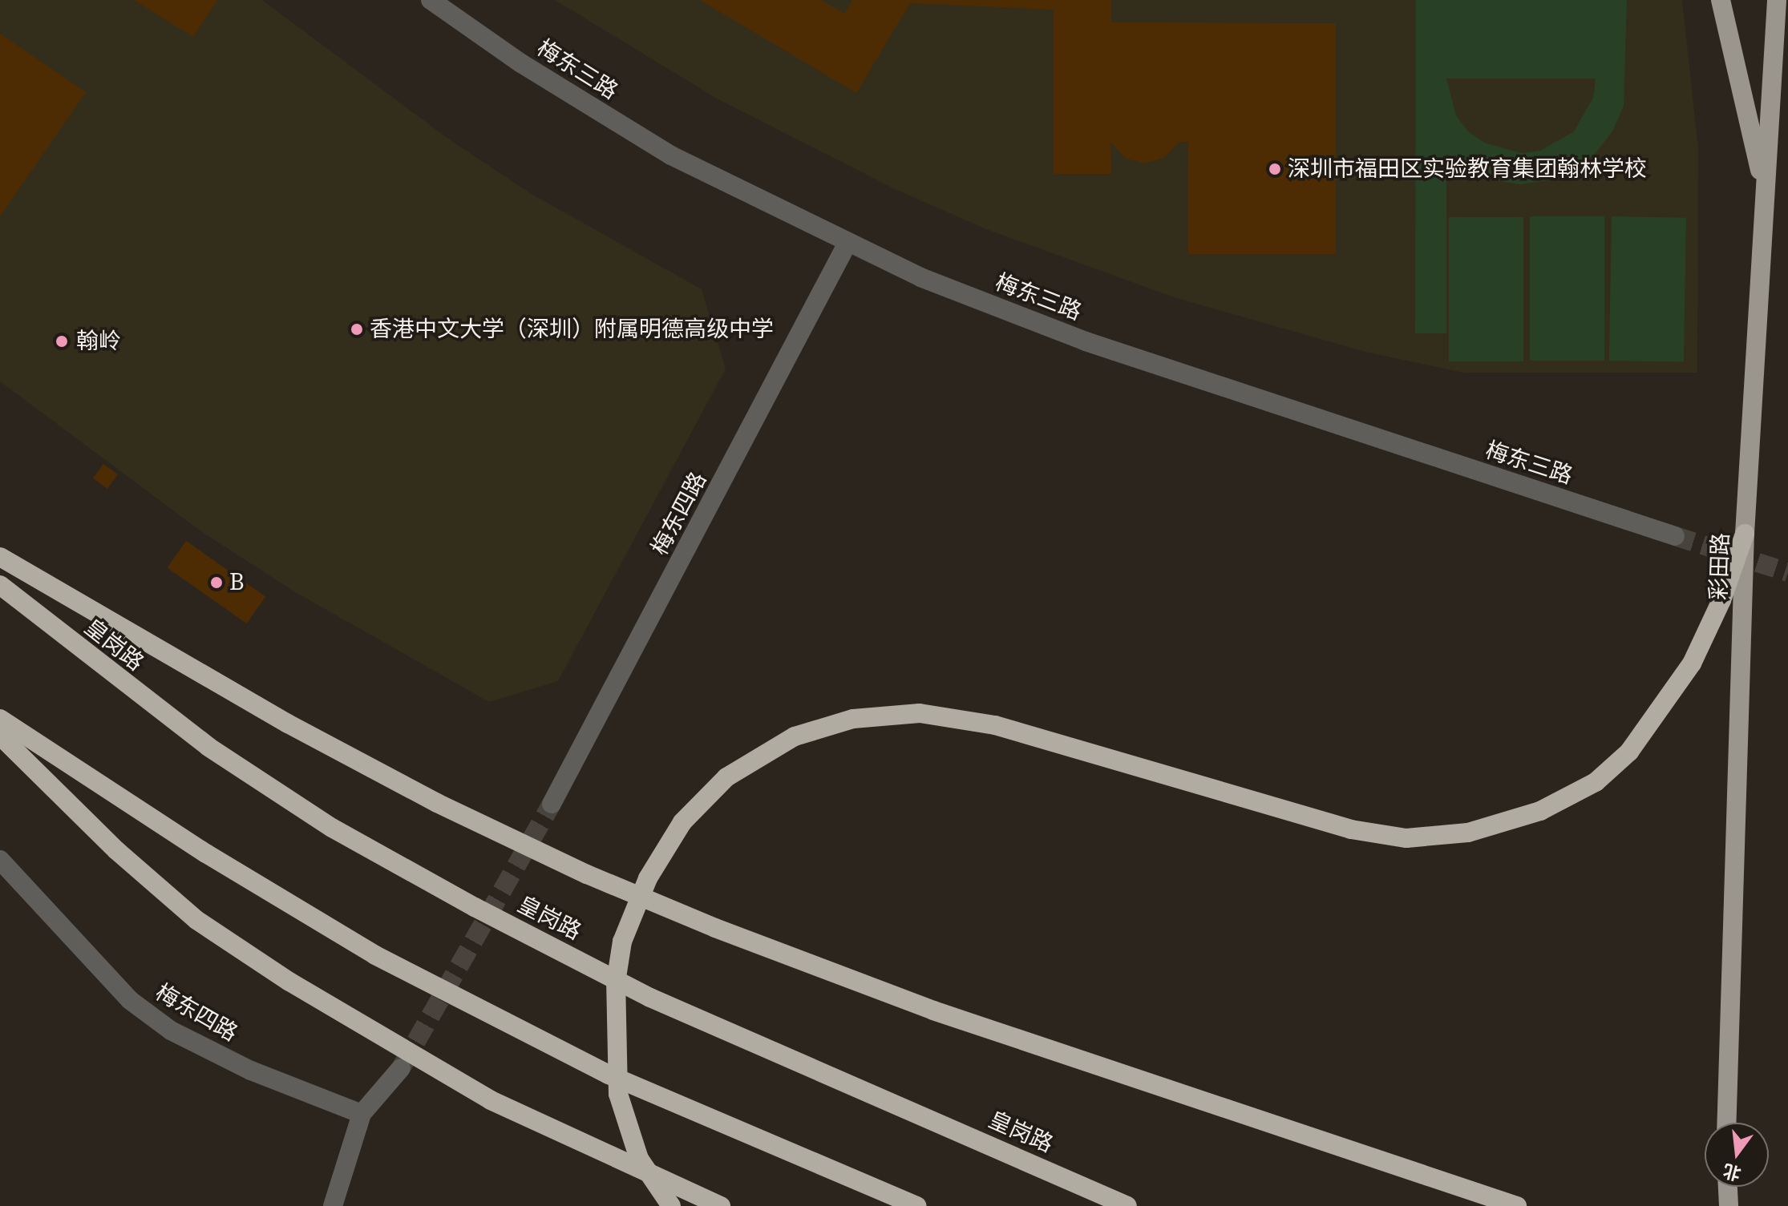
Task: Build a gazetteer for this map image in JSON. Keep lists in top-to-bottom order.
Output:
{
  "streets": {
    "highway": ["皇岗路"],
    "main road": ["彩田路"],
    "street": ["梅东三路", "梅东四路"]
  },
  "crossings": [
    ["梅东三路", "梅东四路"]
  ],
  "places": [
    "深圳市福田区实验教育集团翰林学校",
    "香港中文大学（深圳）附属明德高级中学",
    "翰岭",
    "B"
  ],
  "north": "bottom"
}
